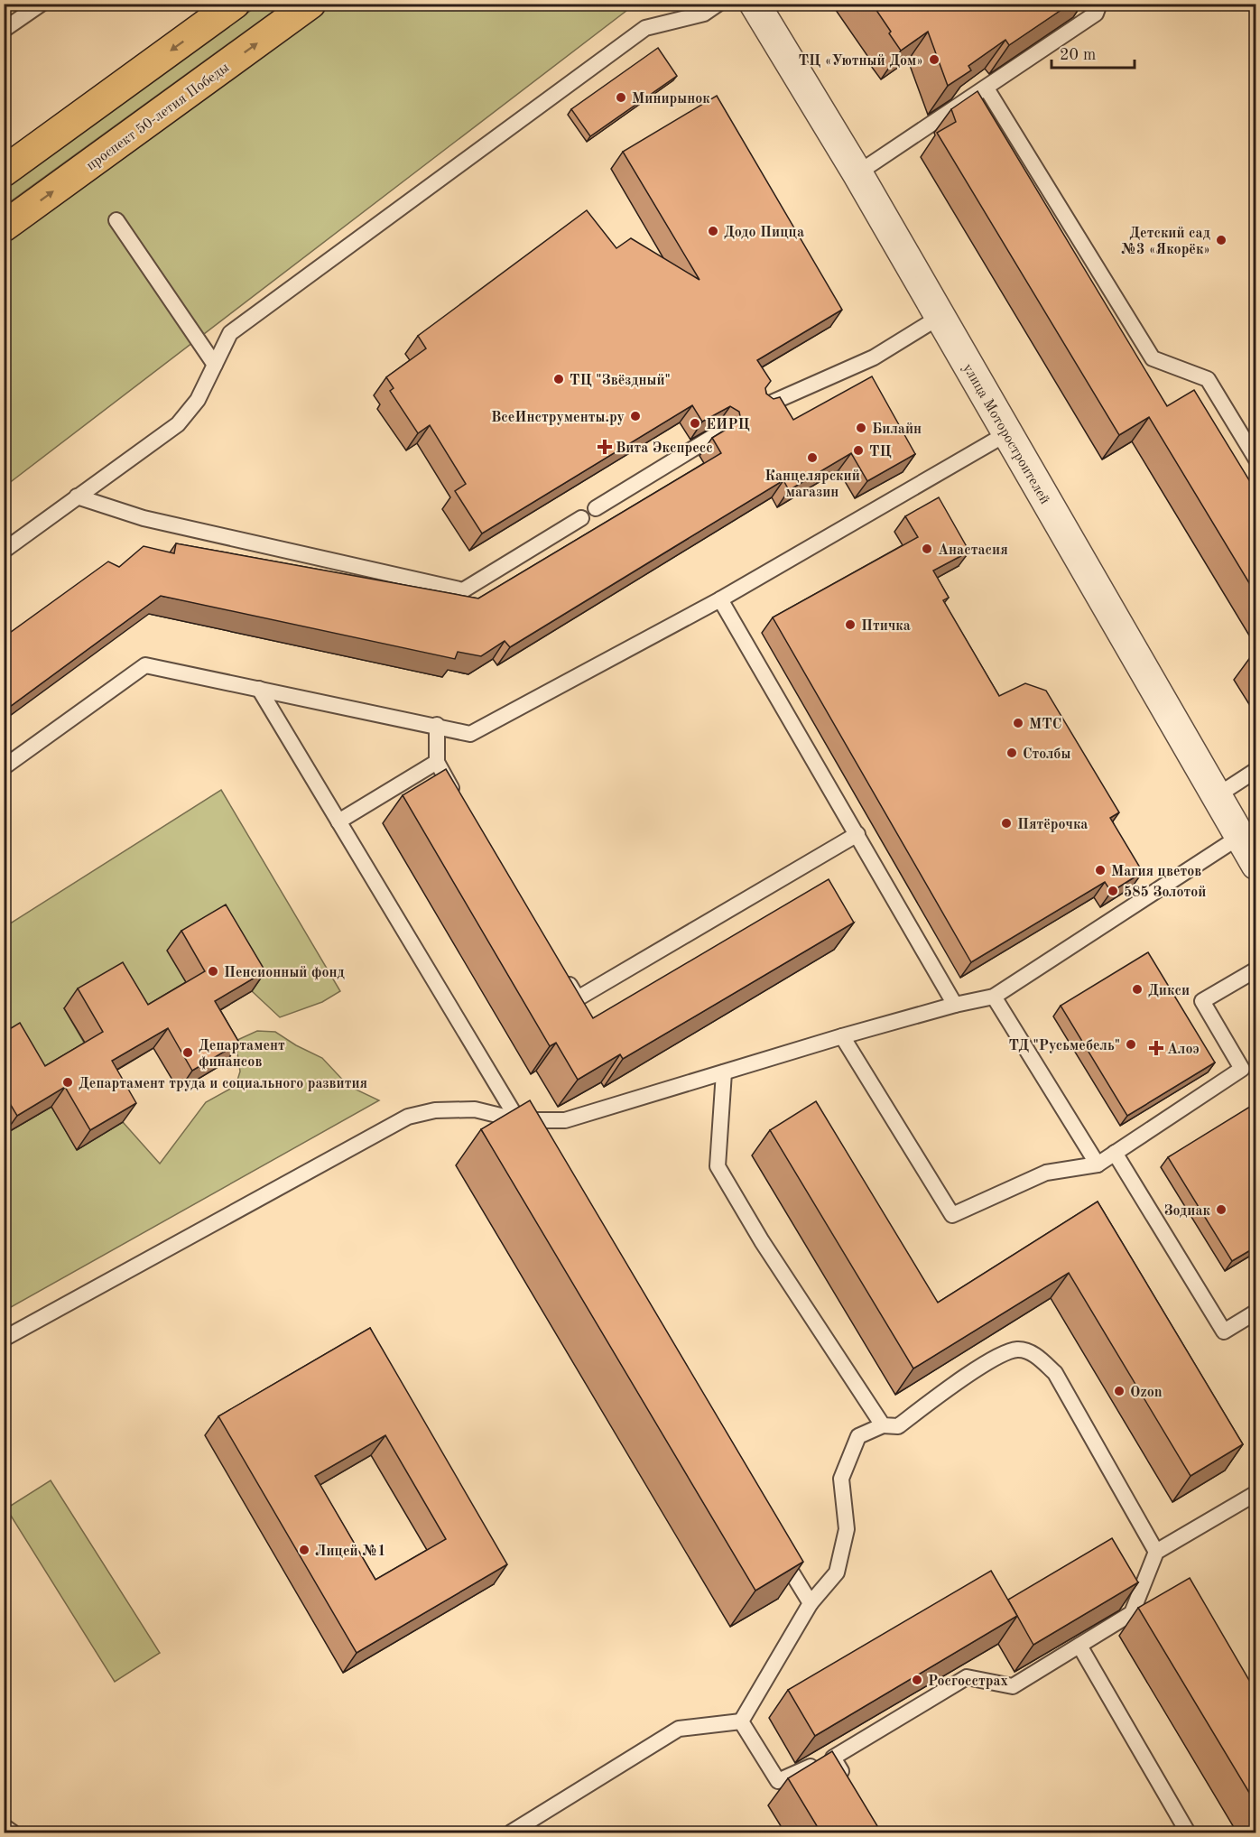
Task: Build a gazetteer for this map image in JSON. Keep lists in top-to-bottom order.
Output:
{
  "streets": {
    "main road": ["проспект 50-летия Победы"],
    "street": ["улица Моторостроителей"]
  },
  "places": {
    "other": [
      "ТЦ «Уютный Дом»",
      "Минирынок",
      "Додо Пицца",
      "Детский сад №3 «Якорёк»",
      "ТЦ \"Звёздный\"",
      "ВсеИнструменты.ру",
      "ЕИРЦ",
      "Билайн",
      "ТЦ",
      "Канцелярский магазин",
      "Анастасия",
      "Птичка",
      "МТС",
      "Столбы",
      "Пятёрочка",
      "Магия цветов",
      "585 Золотой",
      "Пенсионный фонд",
      "Дикси",
      "ТД \"Русьмебель\"",
      "Департамент финансов",
      "Департамент труда и социального развития",
      "Зодиак",
      "Ozon",
      "Лицей №1",
      "Росгосстрах"
    ],
    "health": ["Вита Экспресс", "Алоэ"]
  },
  "scale_bar": "20 m"
}
